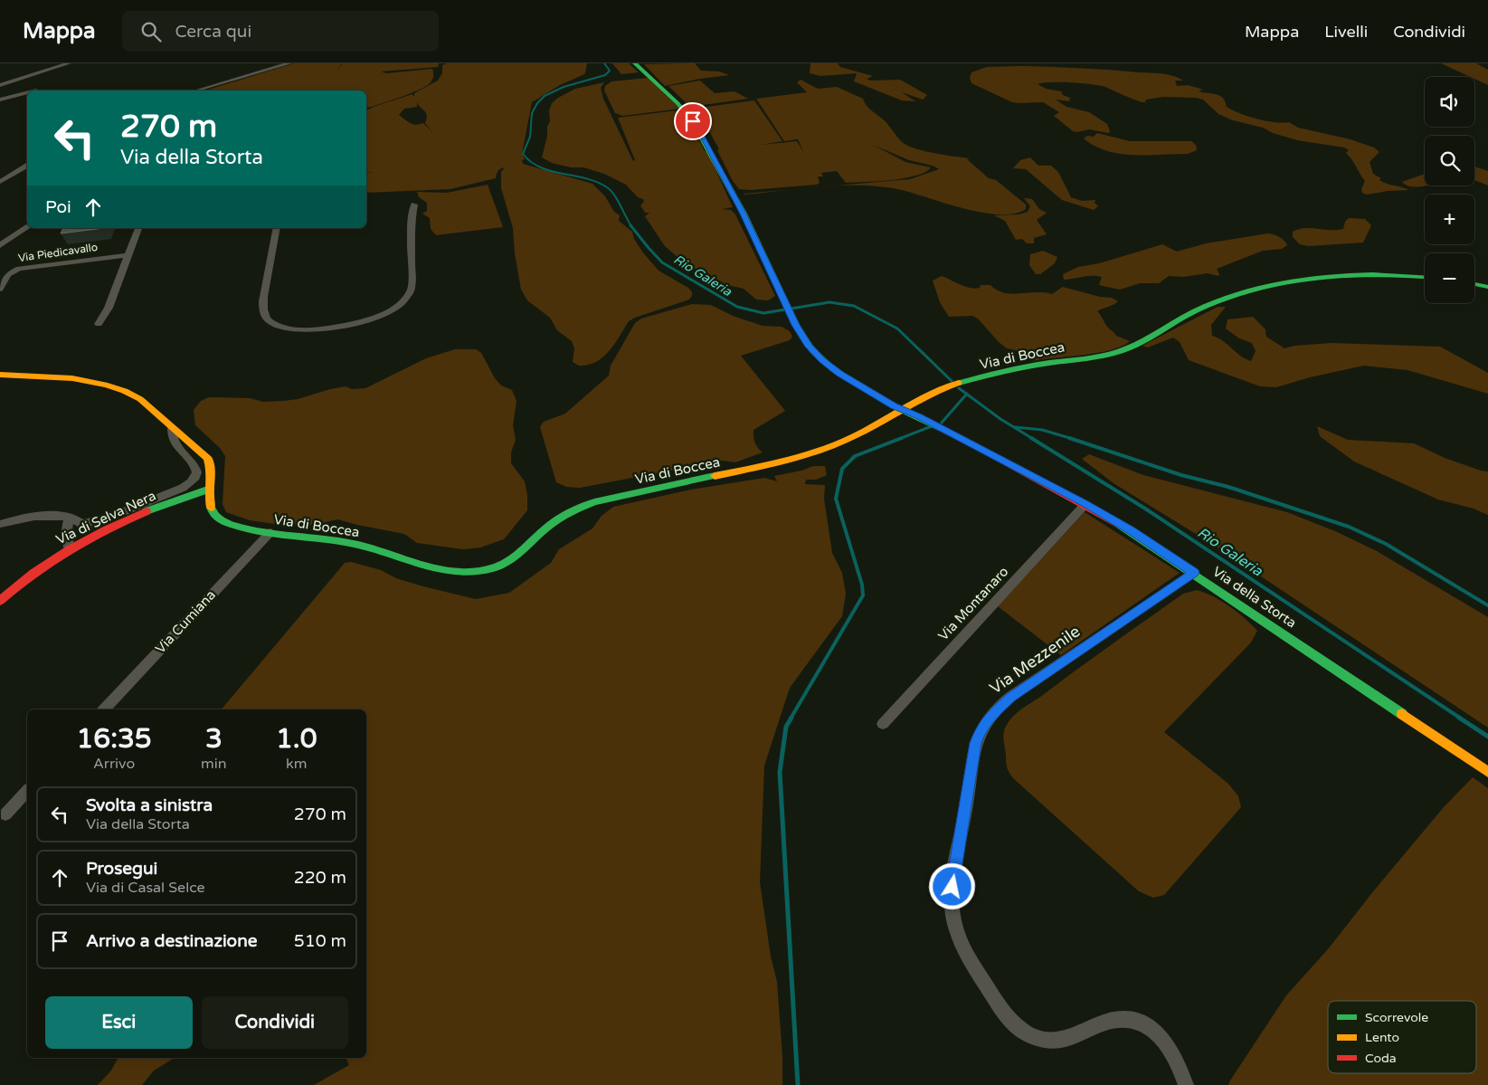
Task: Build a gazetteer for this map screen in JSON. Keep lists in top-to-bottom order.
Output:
{
  "streets": {
    "main road": ["Via di Boccea", "Via di Selva Nera", "Via della Storta"],
    "street": [
      "Via Piedicavallo",
      "Via Montanaro",
      "Via Cumiana",
      "Via Mezzenile"
    ]
  },
  "crossings": [
    ["Via di Boccea", "Via di Selva Nera"],
    ["Via di Boccea", "Via della Storta"],
    ["Via di Boccea", "Via Cumiana"],
    ["Via della Storta", "Via Montanaro"],
    ["Via della Storta", "Via Mezzenile"]
  ],
  "water": ["Rio Galeria"],
  "legend": ["Scorrevole", "Lento", "Coda"],
  "page": {
    "header": "Mappa",
    "search": "Cerca qui",
    "nav": ["Mappa", "Livelli", "Condividi"],
    "map_buttons": ["+", "−"],
    "turn": ["270 m", "Via della Storta"],
    "then": "Poi",
    "eta": [
      "16:35",
      "Arrivo",
      "3",
      "min",
      "1.0",
      "km"
    ],
    "list": [
      {
        "name": "Svolta a sinistra",
        "note": "Via della Storta",
        "value": "270 m"
      },
      {
        "name": "Prosegui",
        "note": "Via di Casal Selce",
        "value": "220 m"
      },
      {
        "name": "Arrivo a destinazione",
        "value": "510 m"
      }
    ],
    "buttons": ["Esci", "Condividi"]
  }
}
